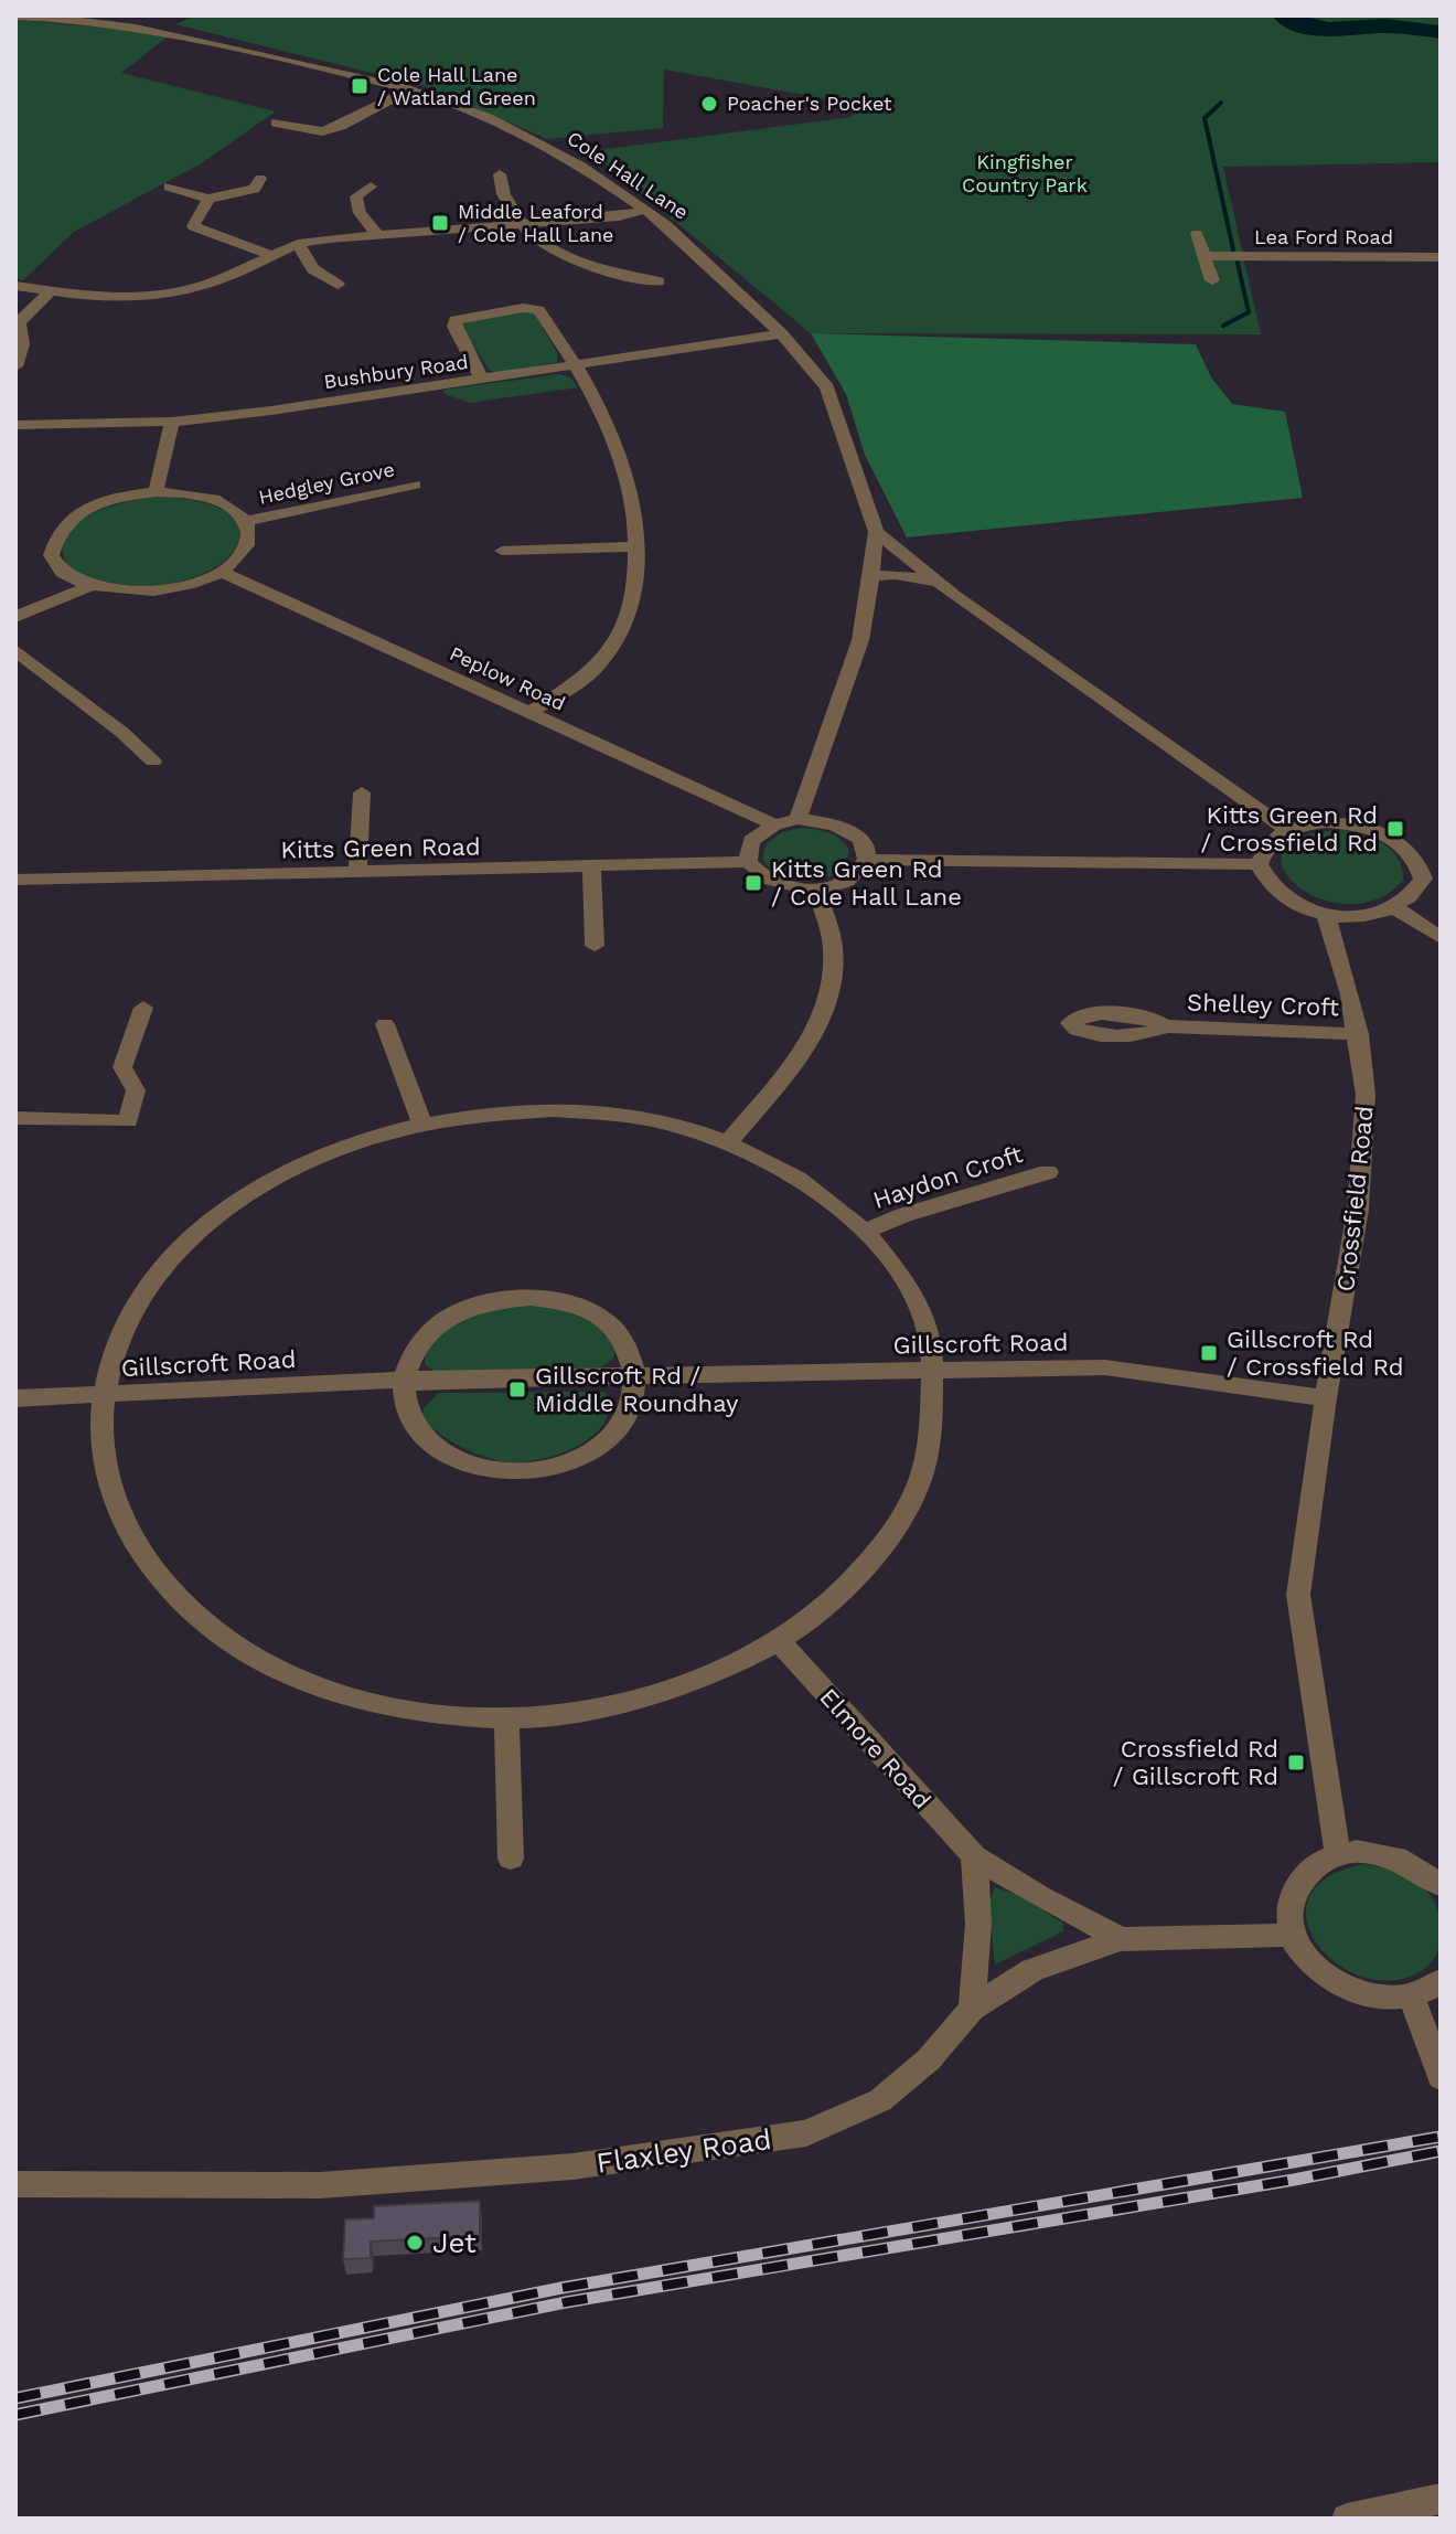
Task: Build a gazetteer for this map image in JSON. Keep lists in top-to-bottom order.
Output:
{
  "streets": {
    "street": [
      "Cole Hall Lane",
      "Lea Ford Road",
      "Bushbury Road",
      "Hedgley Grove",
      "Peplow Road",
      "Kitts Green Road",
      "Shelley Croft",
      "Haydon Croft",
      "Crossfield Road",
      "Gillscroft Road",
      "Elmore Road",
      "Flaxley Road"
    ]
  },
  "crossings": [
    ["Cole Hall Lane", "Bushbury Road"],
    ["Cole Hall Lane", "Peplow Road"],
    ["Cole Hall Lane", "Kitts Green Road"],
    ["Peplow Road", "Kitts Green Road"],
    ["Shelley Croft", "Crossfield Road"],
    ["Crossfield Road", "Gillscroft Road"],
    ["Elmore Road", "Flaxley Road"]
  ],
  "parks": ["Kingfisher Country Park"],
  "places": {
    "transit": [
      "Cole Hall Lane / Watland Green",
      "Middle Leaford / Cole Hall Lane",
      "Kitts Green Rd / Crossfield Rd",
      "Kitts Green Rd / Cole Hall Lane",
      "Gillscroft Rd / Crossfield Rd",
      "Gillscroft Rd / Middle Roundhay",
      "Crossfield Rd / Gillscroft Rd"
    ],
    "other": ["Poacher's Pocket", "Jet"]
  }
}
